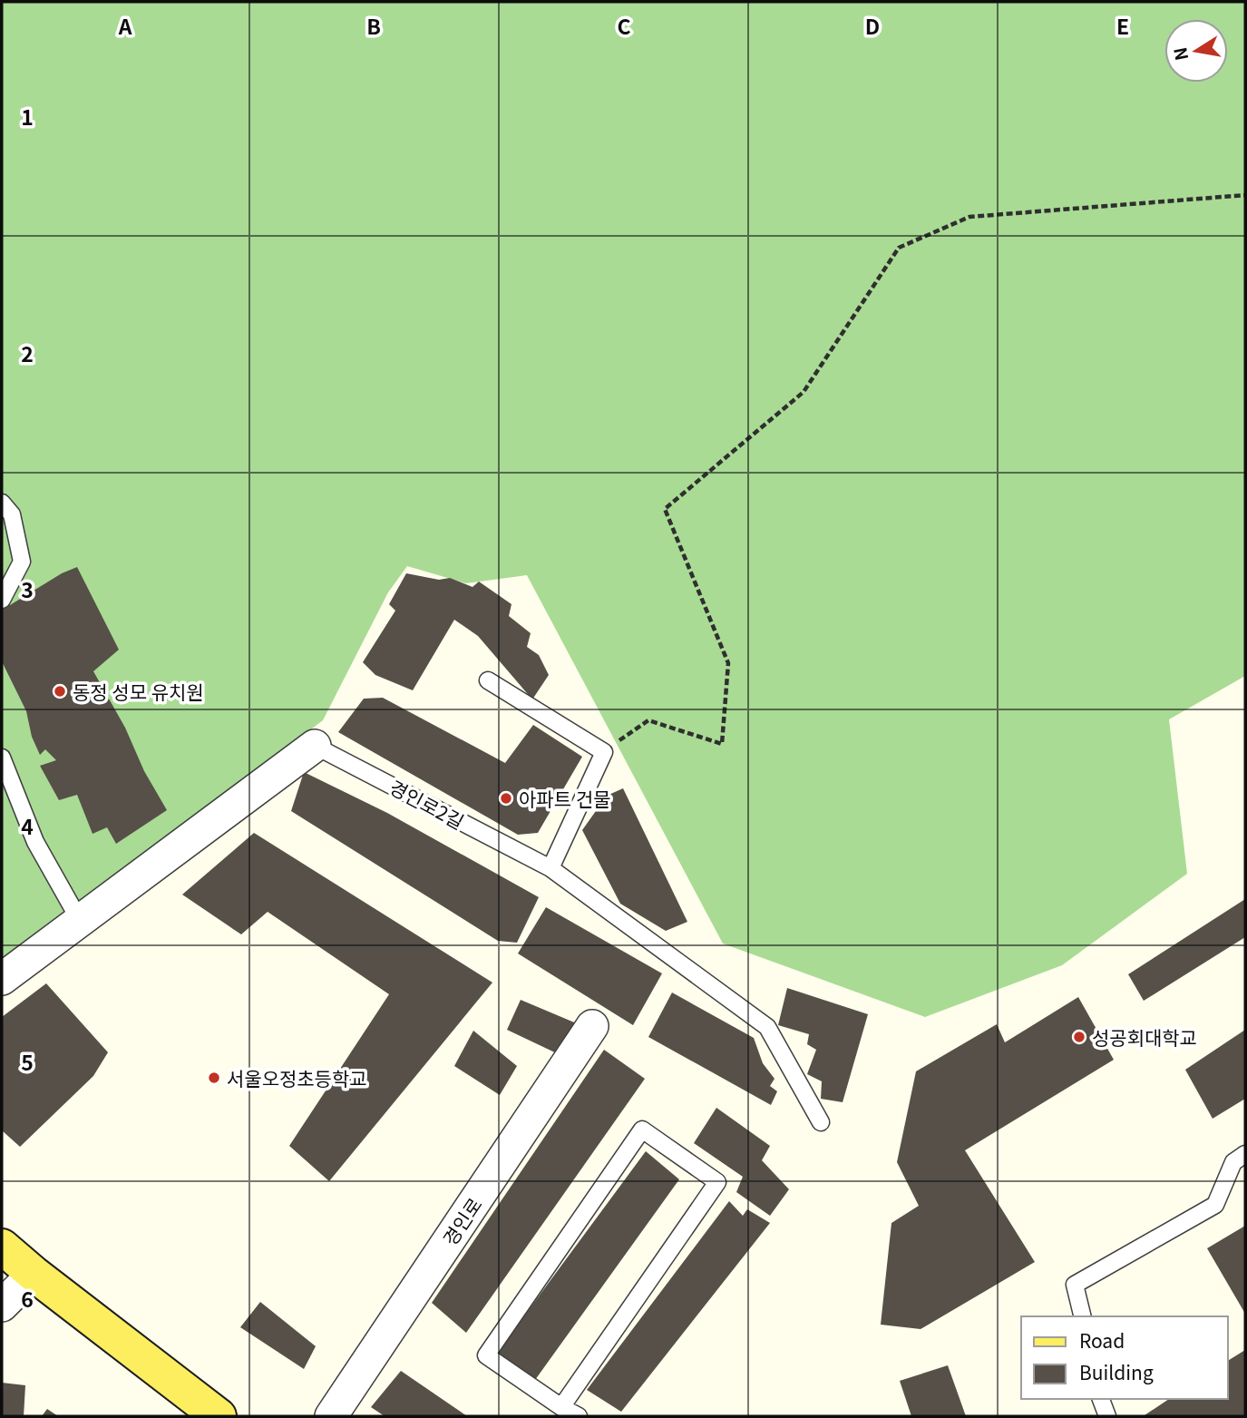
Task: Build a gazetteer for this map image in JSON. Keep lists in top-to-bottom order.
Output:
{
  "streets": {
    "street": ["경인로2길", "경인로"]
  },
  "places": [
    "동정 성모 유치원",
    "아파트 건물",
    "성공회대학교",
    "서울오정초등학교"
  ],
  "legend": ["Road", "Building"],
  "north": "left",
  "grid": {
    "columns": [
      "A",
      "B",
      "C",
      "D",
      "E"
    ],
    "rows": [
      "1",
      "2",
      "3",
      "4",
      "5",
      "6"
    ]
  }
}
